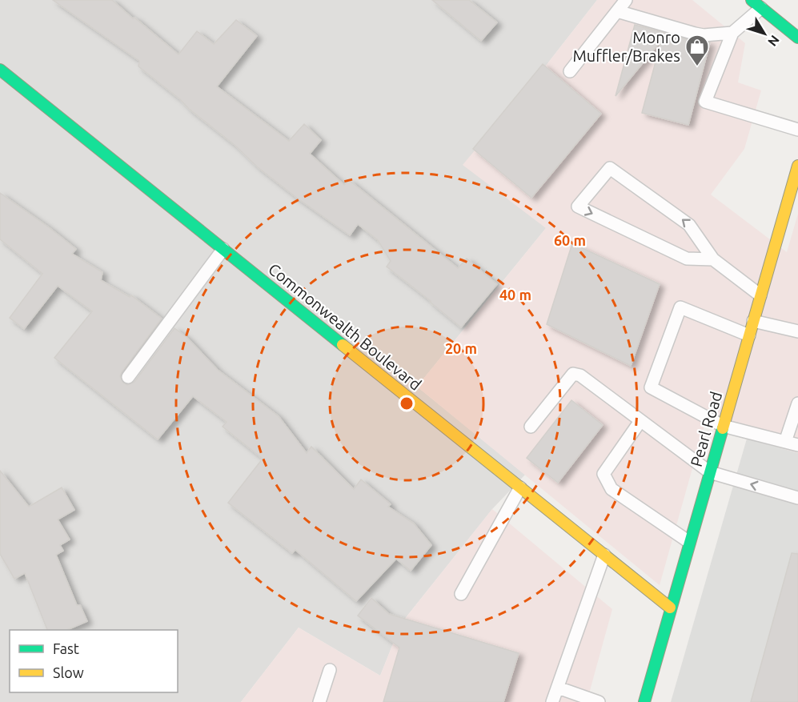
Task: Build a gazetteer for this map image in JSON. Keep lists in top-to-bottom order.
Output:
{
  "streets": {
    "street": ["Commonwealth Boulevard", "Pearl Road"]
  },
  "crossings": [
    ["Commonwealth Boulevard", "Pearl Road"]
  ],
  "places": {
    "shop": ["Monro Muffler/Brakes"]
  },
  "legend": ["Fast", "Slow"],
  "north": "bottom right",
  "rings": ["60 m", "40 m", "20 m"]
}
